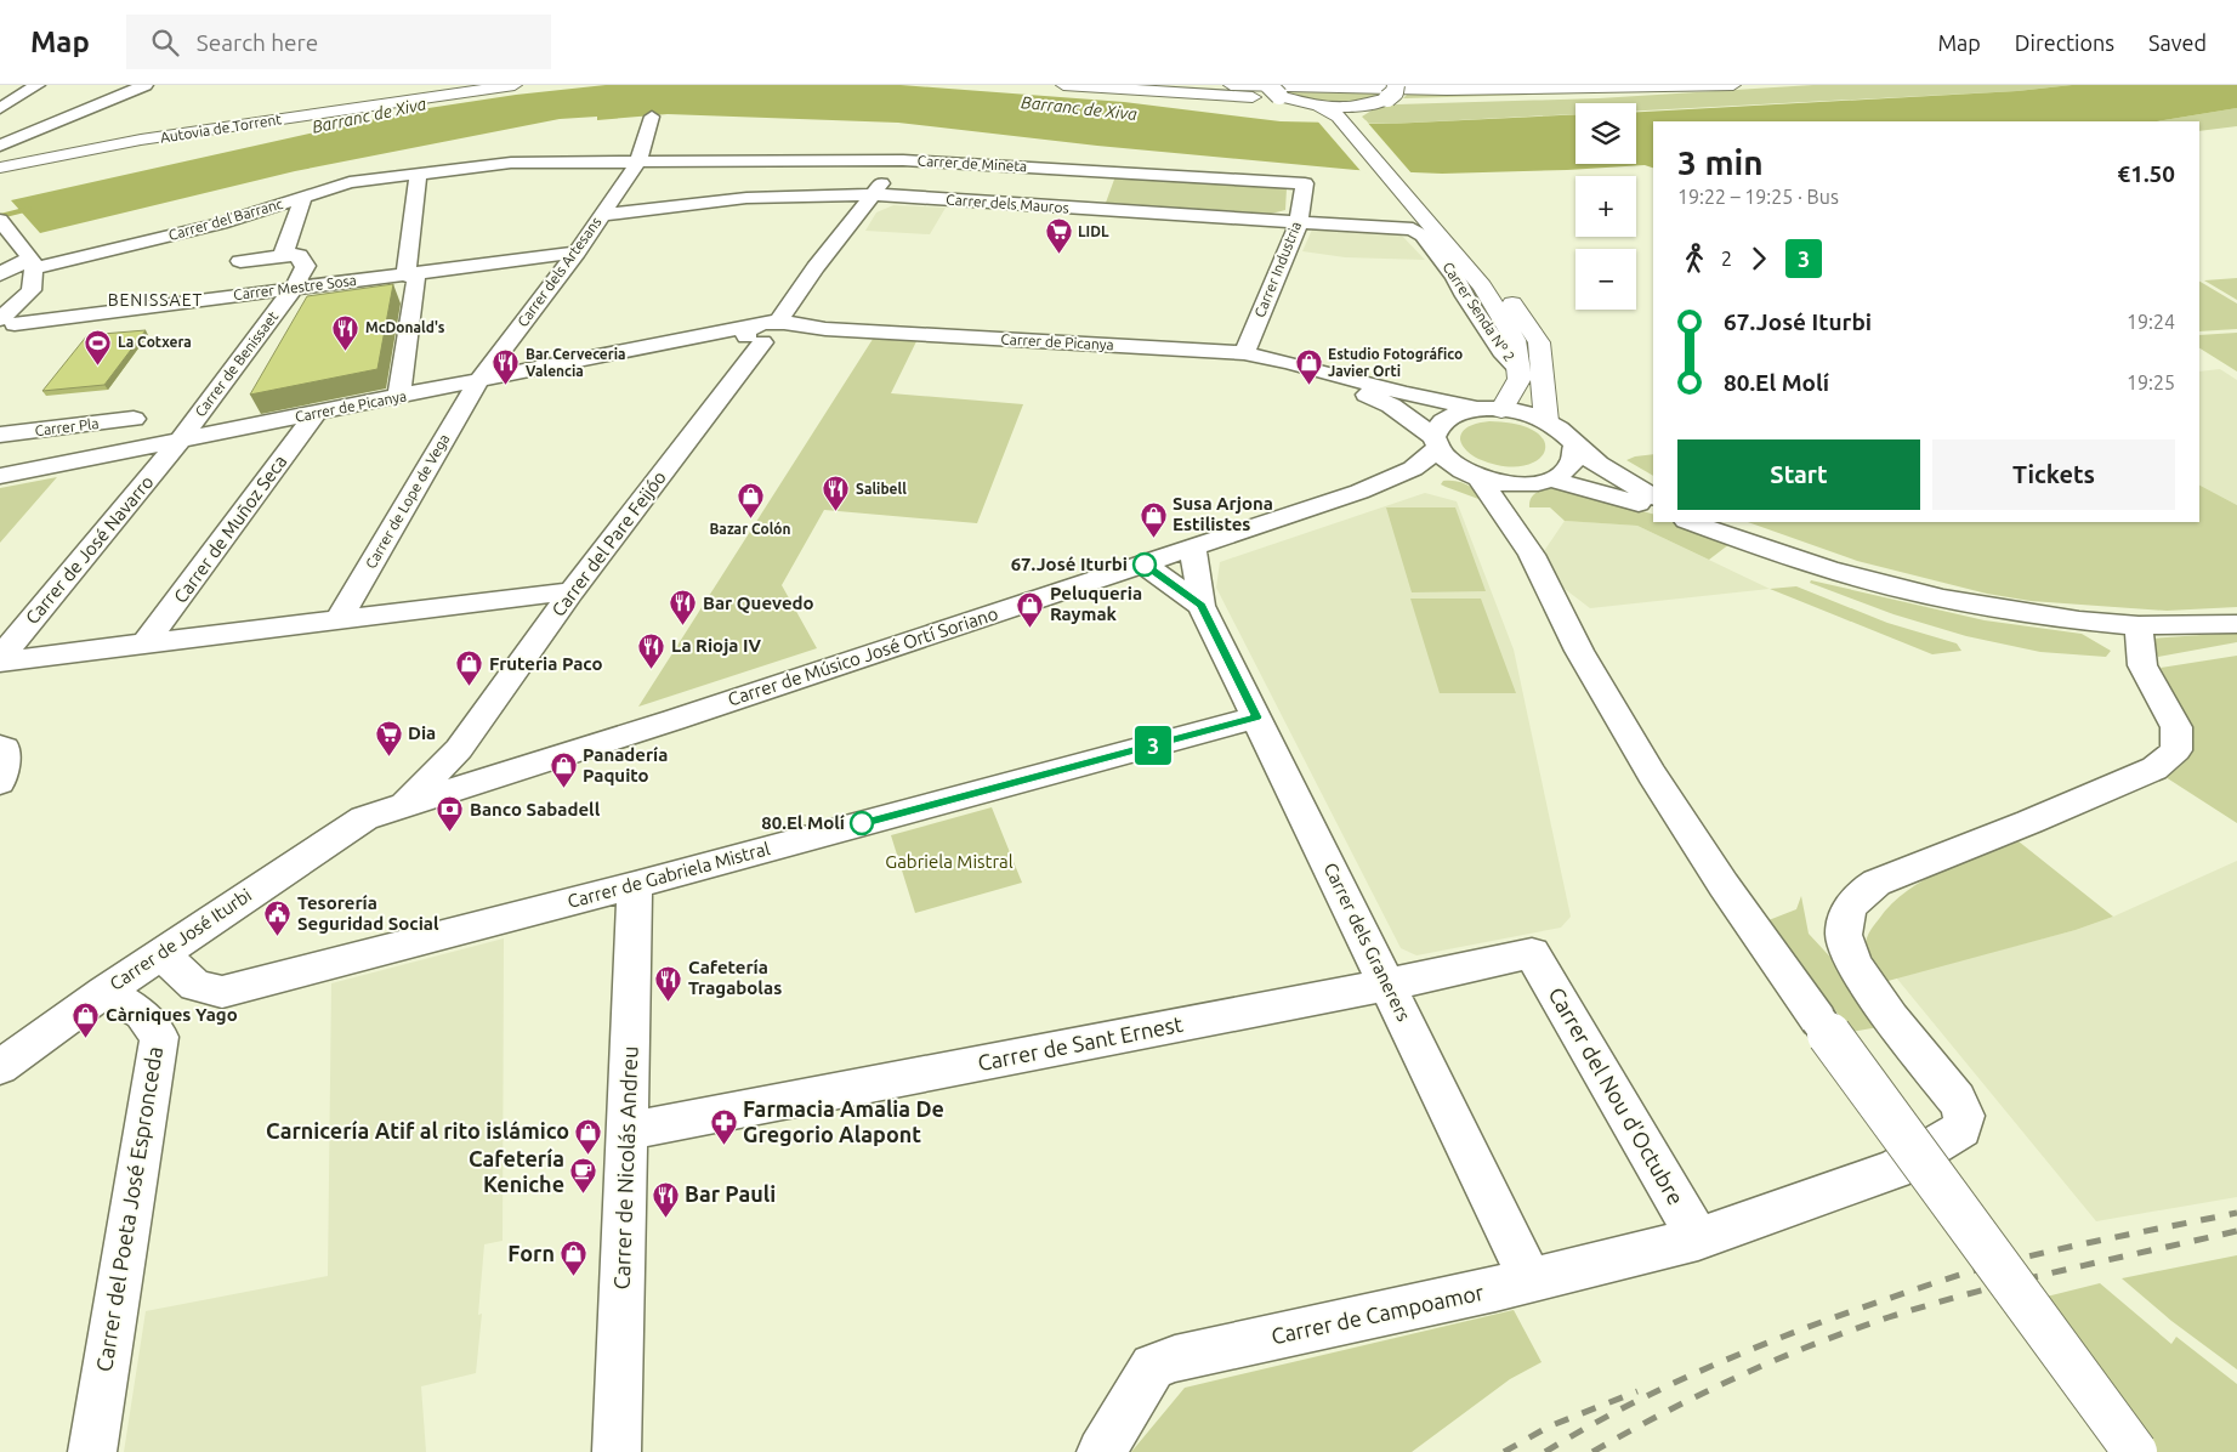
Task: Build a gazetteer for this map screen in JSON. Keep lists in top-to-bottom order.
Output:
{
  "streets": {
    "main road": ["Autovia de Torrent"],
    "street": [
      "Carrer de Mineta",
      "Carrer dels Mauros",
      "Carrer del Barranc",
      "Carrer Industria",
      "Carrer dels Artesans",
      "Carrer Mestre Sosa",
      "Carrer Senda Nº 2",
      "Carrer de Picanya",
      "Carrer de Benissaet",
      "Carrer Pla",
      "Carrer de Lope de Vega",
      "Carrer de Muñoz Seca",
      "Carrer del Pare Feijóo",
      "Carrer de José Navarro",
      "Carrer de Músico José Ortí Soriano",
      "Carrer de Gabriela Mistral",
      "Carrer de José Iturbi",
      "Carrer dels Granerers",
      "Carrer de Sant Ernest",
      "Carrer del Nou d'Octubre",
      "Carrer de Nicolás Andreu",
      "Carrer del Poeta José Espronceda",
      "Carrer de Campoamor"
    ]
  },
  "crossings": [
    ["Carrer de Mineta", "Carrer Industria"],
    ["Carrer de Mineta", "Carrer dels Artesans"],
    ["Carrer de Mineta", "Carrer del Pare Feijóo"],
    ["Carrer dels Mauros", "Carrer Industria"],
    ["Carrer dels Mauros", "Carrer dels Artesans"],
    ["Carrer dels Mauros", "Carrer Senda Nº 2"],
    ["Carrer dels Mauros", "Carrer del Pare Feijóo"],
    ["Carrer Industria", "Carrer de Picanya"],
    ["Carrer dels Artesans", "Carrer Mestre Sosa"],
    ["Carrer dels Artesans", "Carrer de Picanya"],
    ["Carrer dels Artesans", "Carrer de Lope de Vega"],
    ["Carrer Mestre Sosa", "Carrer de Benissaet"],
    ["Carrer de Picanya", "Carrer de Benissaet"],
    ["Carrer de Picanya", "Carrer de Lope de Vega"],
    ["Carrer de Picanya", "Carrer de Muñoz Seca"],
    ["Carrer de Picanya", "Carrer del Pare Feijóo"],
    ["Carrer de Picanya", "Carrer de José Navarro"],
    ["Carrer de Picanya", "Carrer de Músico José Ortí Soriano"],
    ["Carrer de Benissaet", "Carrer de José Navarro"],
    ["Carrer del Pare Feijóo", "Carrer de Músico José Ortí Soriano"],
    ["Carrer de Músico José Ortí Soriano", "Carrer de José Iturbi"],
    ["Carrer de Músico José Ortí Soriano", "Carrer dels Granerers"],
    ["Carrer de Gabriela Mistral", "Carrer de José Iturbi"],
    ["Carrer de Gabriela Mistral", "Carrer dels Granerers"],
    ["Carrer de Gabriela Mistral", "Carrer de Nicolás Andreu"],
    ["Carrer de José Iturbi", "Carrer del Poeta José Espronceda"],
    ["Carrer dels Granerers", "Carrer de Sant Ernest"],
    ["Carrer dels Granerers", "Carrer de Campoamor"],
    ["Carrer de Sant Ernest", "Carrer del Nou d'Octubre"],
    ["Carrer de Sant Ernest", "Carrer de Nicolás Andreu"],
    ["Carrer del Nou d'Octubre", "Carrer de Campoamor"]
  ],
  "districts": ["BENISSAET"],
  "water": ["Barranc de Xiva"],
  "parks": ["Gabriela Mistral"],
  "places": {
    "supermarket": ["LIDL", "Dia"],
    "restaurant": [
      "McDonald's",
      "Bar Cerveceria Valencia",
      "Salibell",
      "Bar Quevedo",
      "La Rioja IV",
      "Cafetería Tragabolas",
      "Bar Pauli"
    ],
    "sports": ["La Cotxera"],
    "shop": [
      "Estudio Fotográfico Javier Orti",
      "Bazar Colón",
      "Susa Arjona Estilistes",
      "Peluqueria Raymak",
      "Fruteria Paco",
      "Panadería Paquito",
      "Càrniques Yago",
      "Carnicería Atif al rito islámico",
      "Forn"
    ],
    "other": ["67.José Iturbi", "80.El Molí"],
    "bank": ["Banco Sabadell"],
    "public building": ["Tesorería Seguridad Social"],
    "pharmacy": ["Farmacia Amalia De Gregorio Alapont"],
    "cafe": ["Cafetería Keniche"]
  },
  "lines": ["bus line 3"],
  "page": {
    "header": "Map",
    "search": "Search here",
    "nav": ["Map", "Directions", "Saved"],
    "on_map": "3",
    "map_buttons": ["+", "−"],
    "heading": ["3 min", "19:22 – 19:25 · Bus", "€1.50"],
    "legs": ["2", "3"],
    "list": [
      {
        "name": "67.José Iturbi",
        "value": "19:24"
      },
      {
        "name": "80.El Molí",
        "value": "19:25"
      }
    ],
    "buttons": ["Start", "Tickets"]
  }
}
